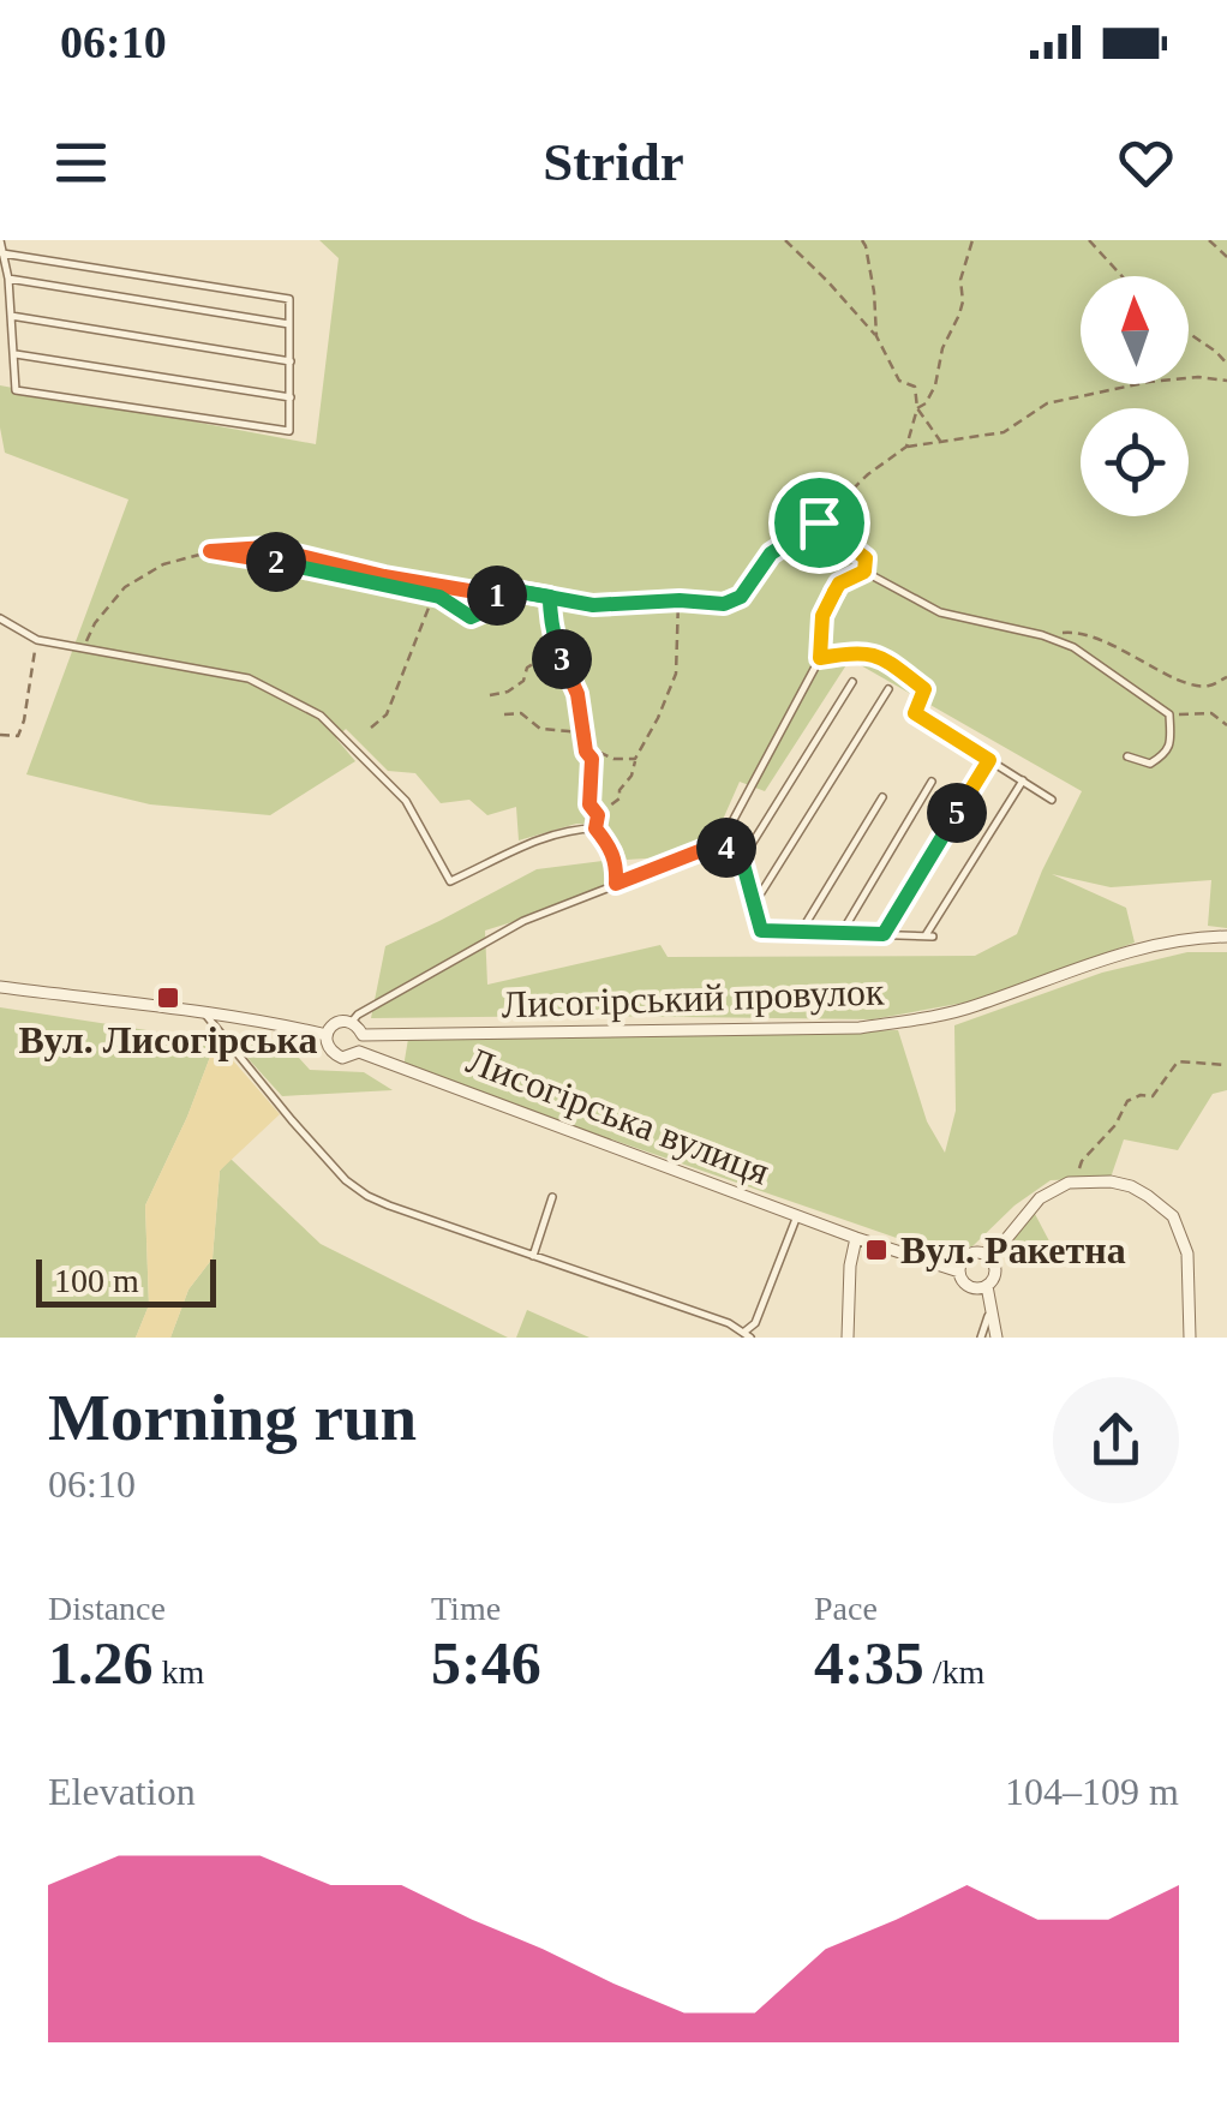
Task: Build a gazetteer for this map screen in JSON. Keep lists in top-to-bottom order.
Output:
{
  "streets": {
    "street": ["Лисогірський провулок", "Лисогірська вулиця"]
  },
  "crossings": [
    ["Лисогірський провулок", "Лисогірська вулиця"]
  ],
  "places": {
    "transit": ["Вул. Лисогірська", "Вул. Ракетна"]
  },
  "scale_bar": "100 m",
  "north": "top",
  "page": {
    "status": "06:10",
    "header": "Stridr",
    "pins": [
      "2",
      "1",
      "3",
      "5",
      "4"
    ],
    "scale": "100 m",
    "heading": ["Morning run", "06:10"],
    "stats": [
      ["Distance", "1.26 km"],
      ["Time", "5:46"],
      ["Pace", "4:35 /km"]
    ],
    "chart": ["Elevation", "104–109 m"]
  }
}
